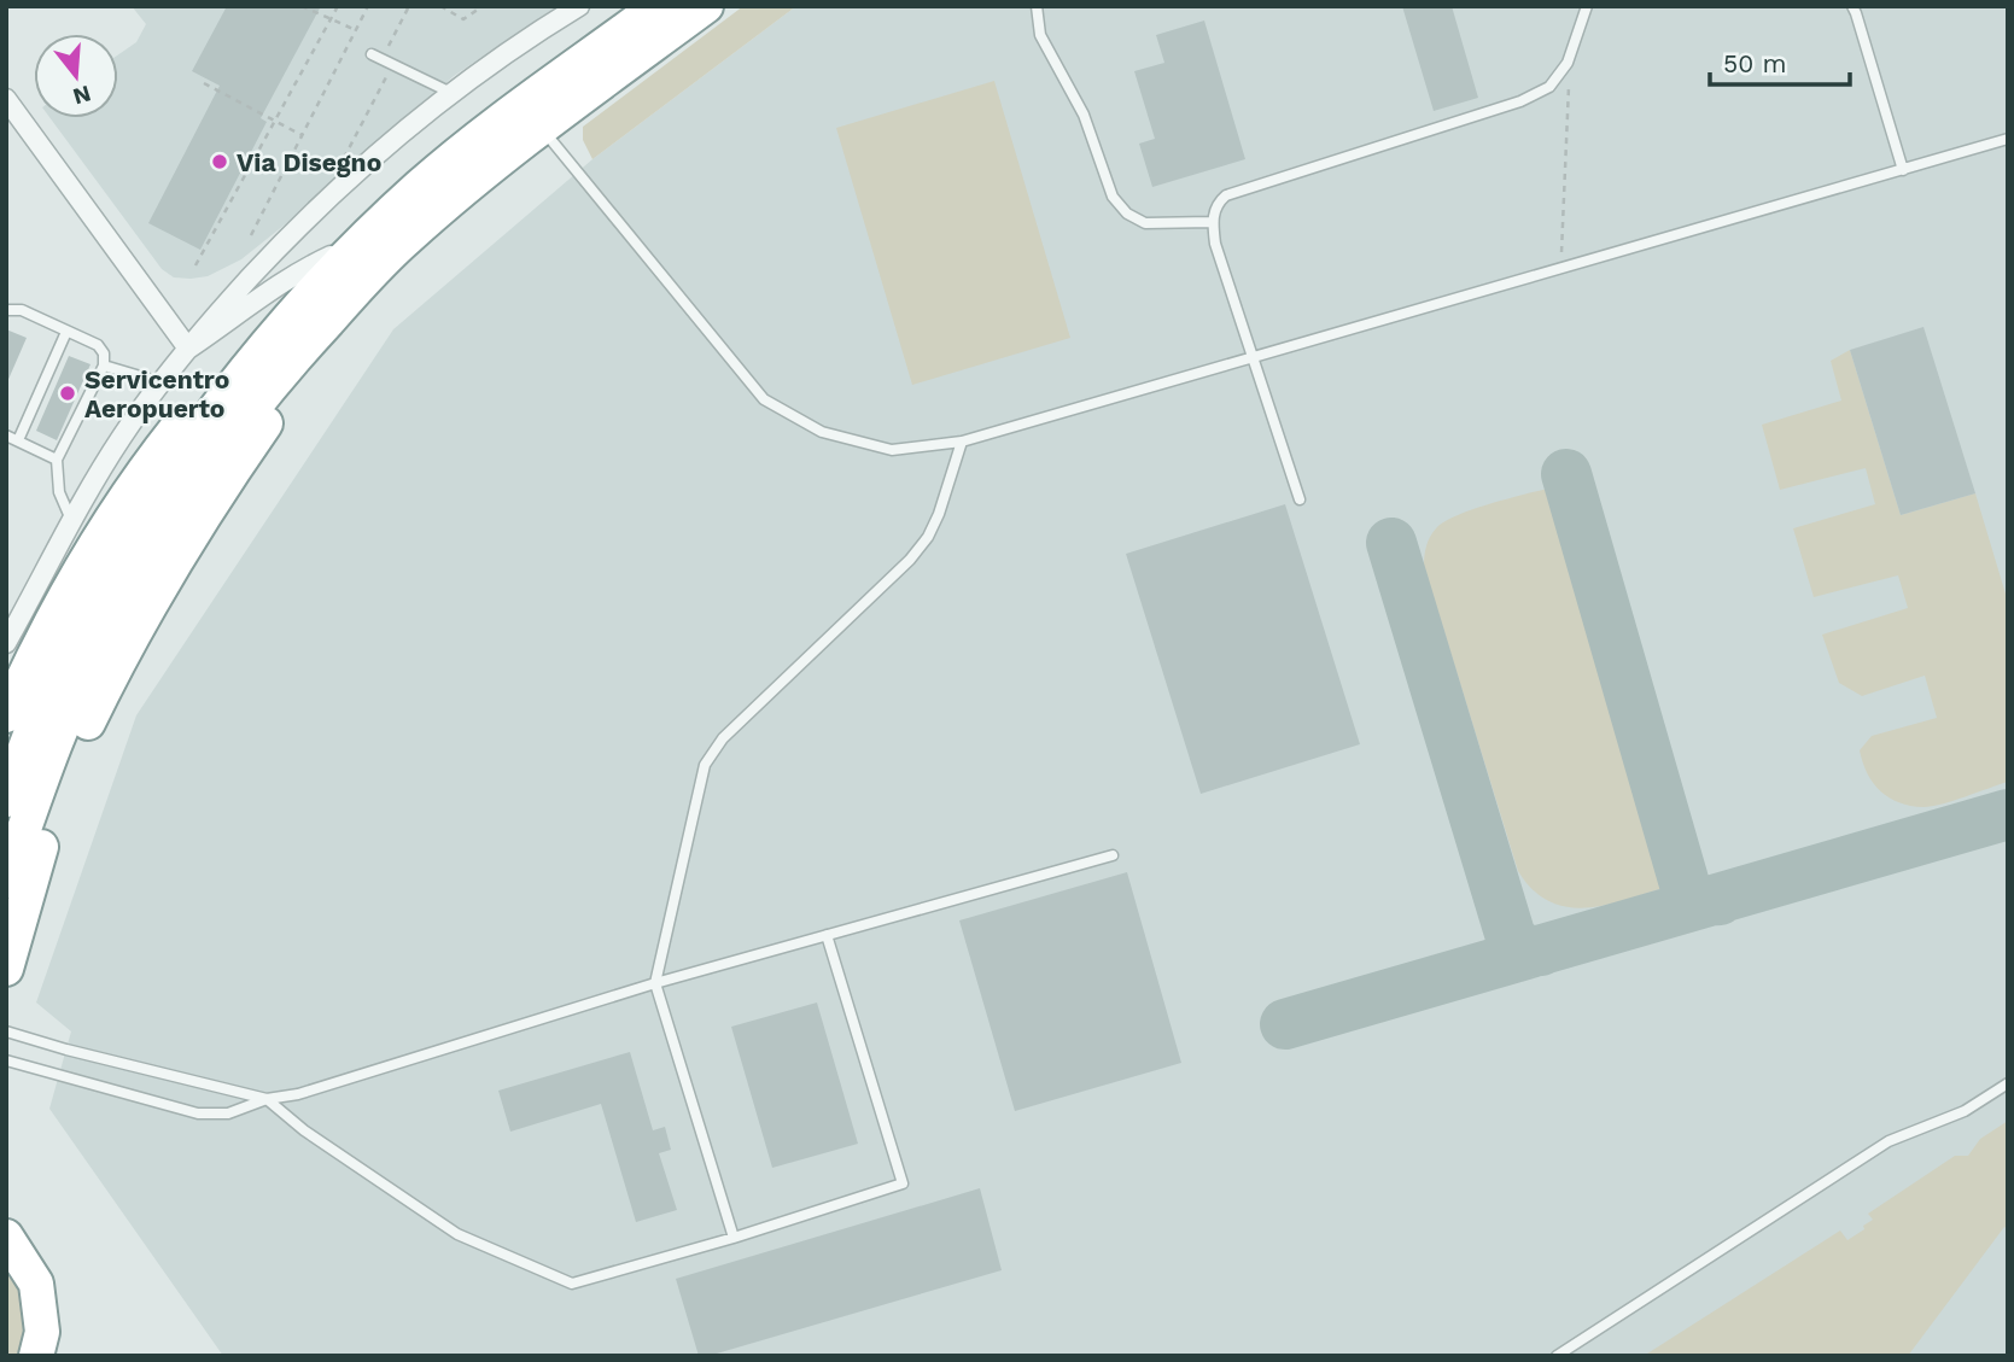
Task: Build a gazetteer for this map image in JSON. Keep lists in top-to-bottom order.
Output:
{
  "places": ["Via Disegno", "Servicentro Aeropuerto"],
  "scale_bar": "50 m",
  "north": "bottom"
}
